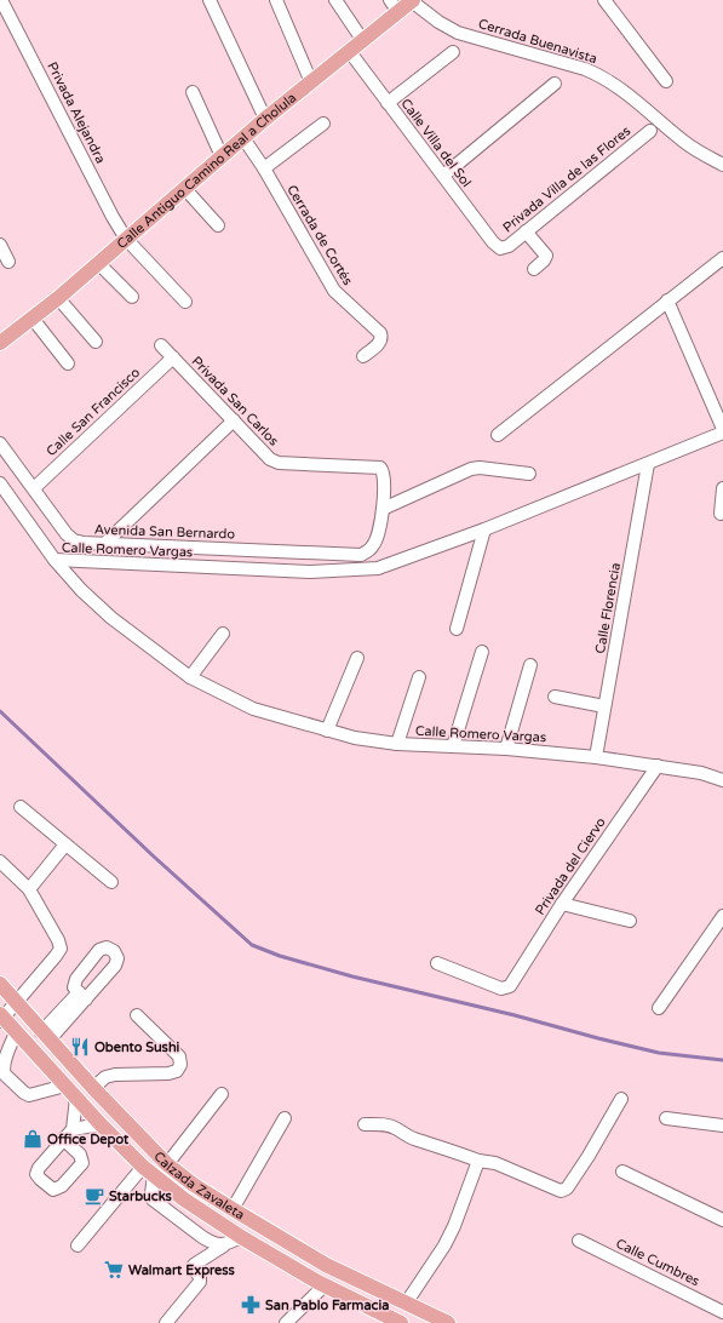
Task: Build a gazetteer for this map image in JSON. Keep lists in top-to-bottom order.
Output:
{
  "streets": {
    "main road": ["Calle Antiguo Camino Real a Cholula", "Calzada Zavaleta"],
    "street": [
      "Cerrada Buenavista",
      "Privada Alejandra",
      "Calle Villa del Sol",
      "Privada Villa de las Flores",
      "Cerrada de Cortés",
      "Privada San Carlos",
      "Calle San Francisco",
      "Avenida San Bernardo",
      "Calle Romero Vargas",
      "Calle Florencia",
      "Privada del Ciervo",
      "Calle Cumbres"
    ]
  },
  "crossings": [
    ["Cerrada Buenavista", "Calle Antiguo Camino Real a Cholula"],
    ["Privada Alejandra", "Calle Antiguo Camino Real a Cholula"],
    ["Calle Villa del Sol", "Calle Antiguo Camino Real a Cholula"],
    ["Calle Villa del Sol", "Privada Villa de las Flores"],
    ["Calle Antiguo Camino Real a Cholula", "Cerrada de Cortés"],
    ["Privada San Carlos", "Calle San Francisco"],
    ["Privada San Carlos", "Avenida San Bernardo"],
    ["Calle San Francisco", "Avenida San Bernardo"],
    ["Calle Romero Vargas", "Calle Florencia"],
    ["Calle Romero Vargas", "Privada del Ciervo"]
  ],
  "places": {
    "restaurant": ["Obento Sushi"],
    "shop": ["Office Depot"],
    "cafe": ["Starbucks"],
    "supermarket": ["Walmart Express"],
    "pharmacy": ["San Pablo Farmacia"]
  }
}
